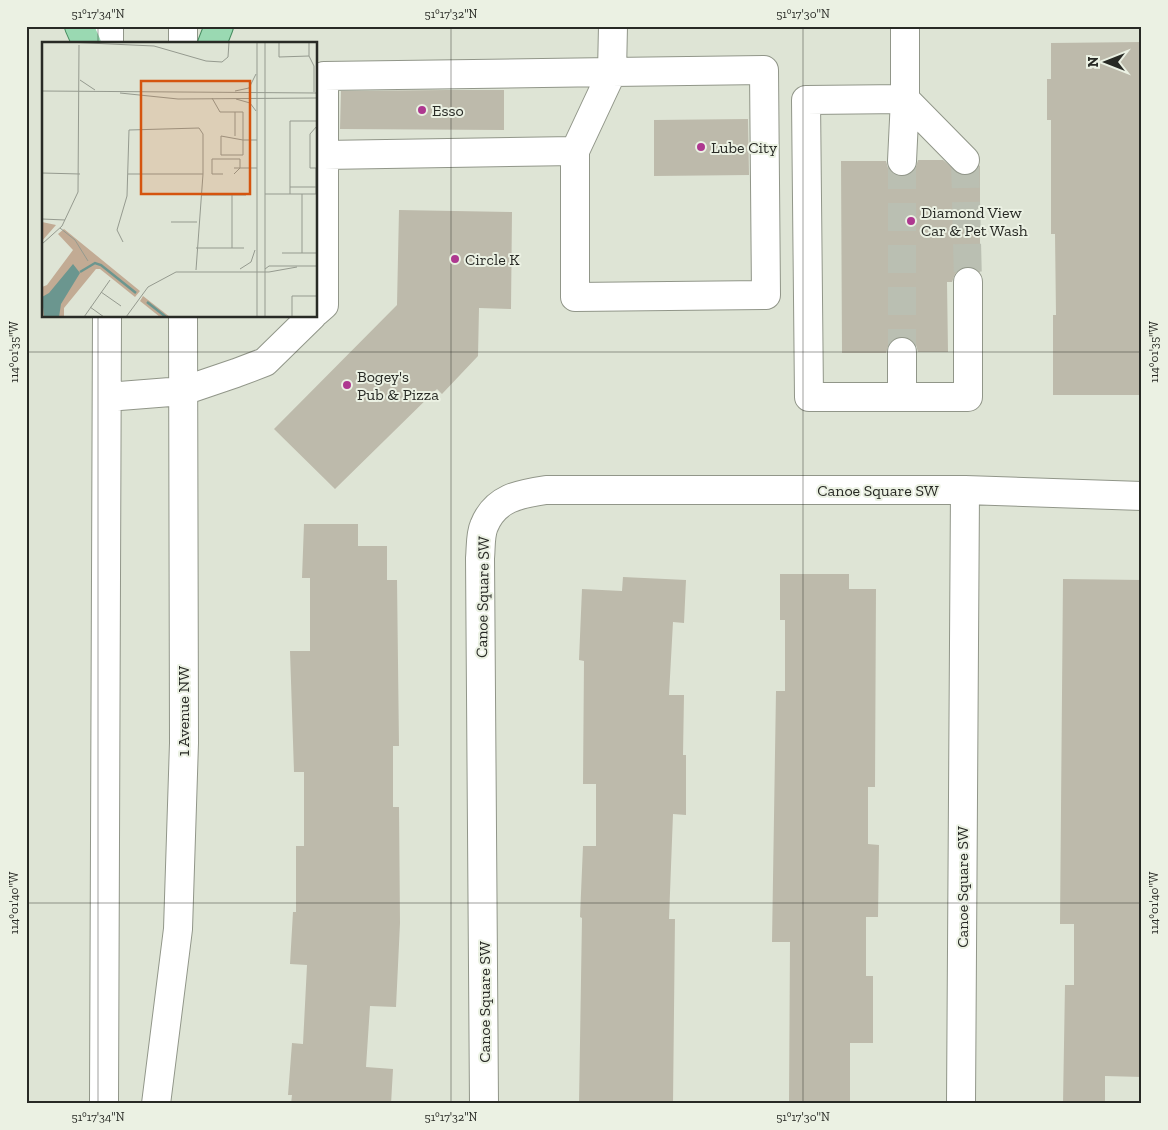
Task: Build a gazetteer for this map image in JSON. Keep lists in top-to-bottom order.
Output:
{
  "streets": {
    "street": ["Canoe Square SW", "1 Avenue NW"]
  },
  "places": [
    "Esso",
    "Lube City",
    "Diamond View Car & Pet Wash",
    "Circle K",
    "Bogey's Pub & Pizza"
  ],
  "north": "left",
  "coordinates": [
    "51°17'34\"N",
    "51°17'32\"N",
    "51°17'30\"N",
    "114°01'35\"W",
    "114°01'40\"W"
  ]
}
